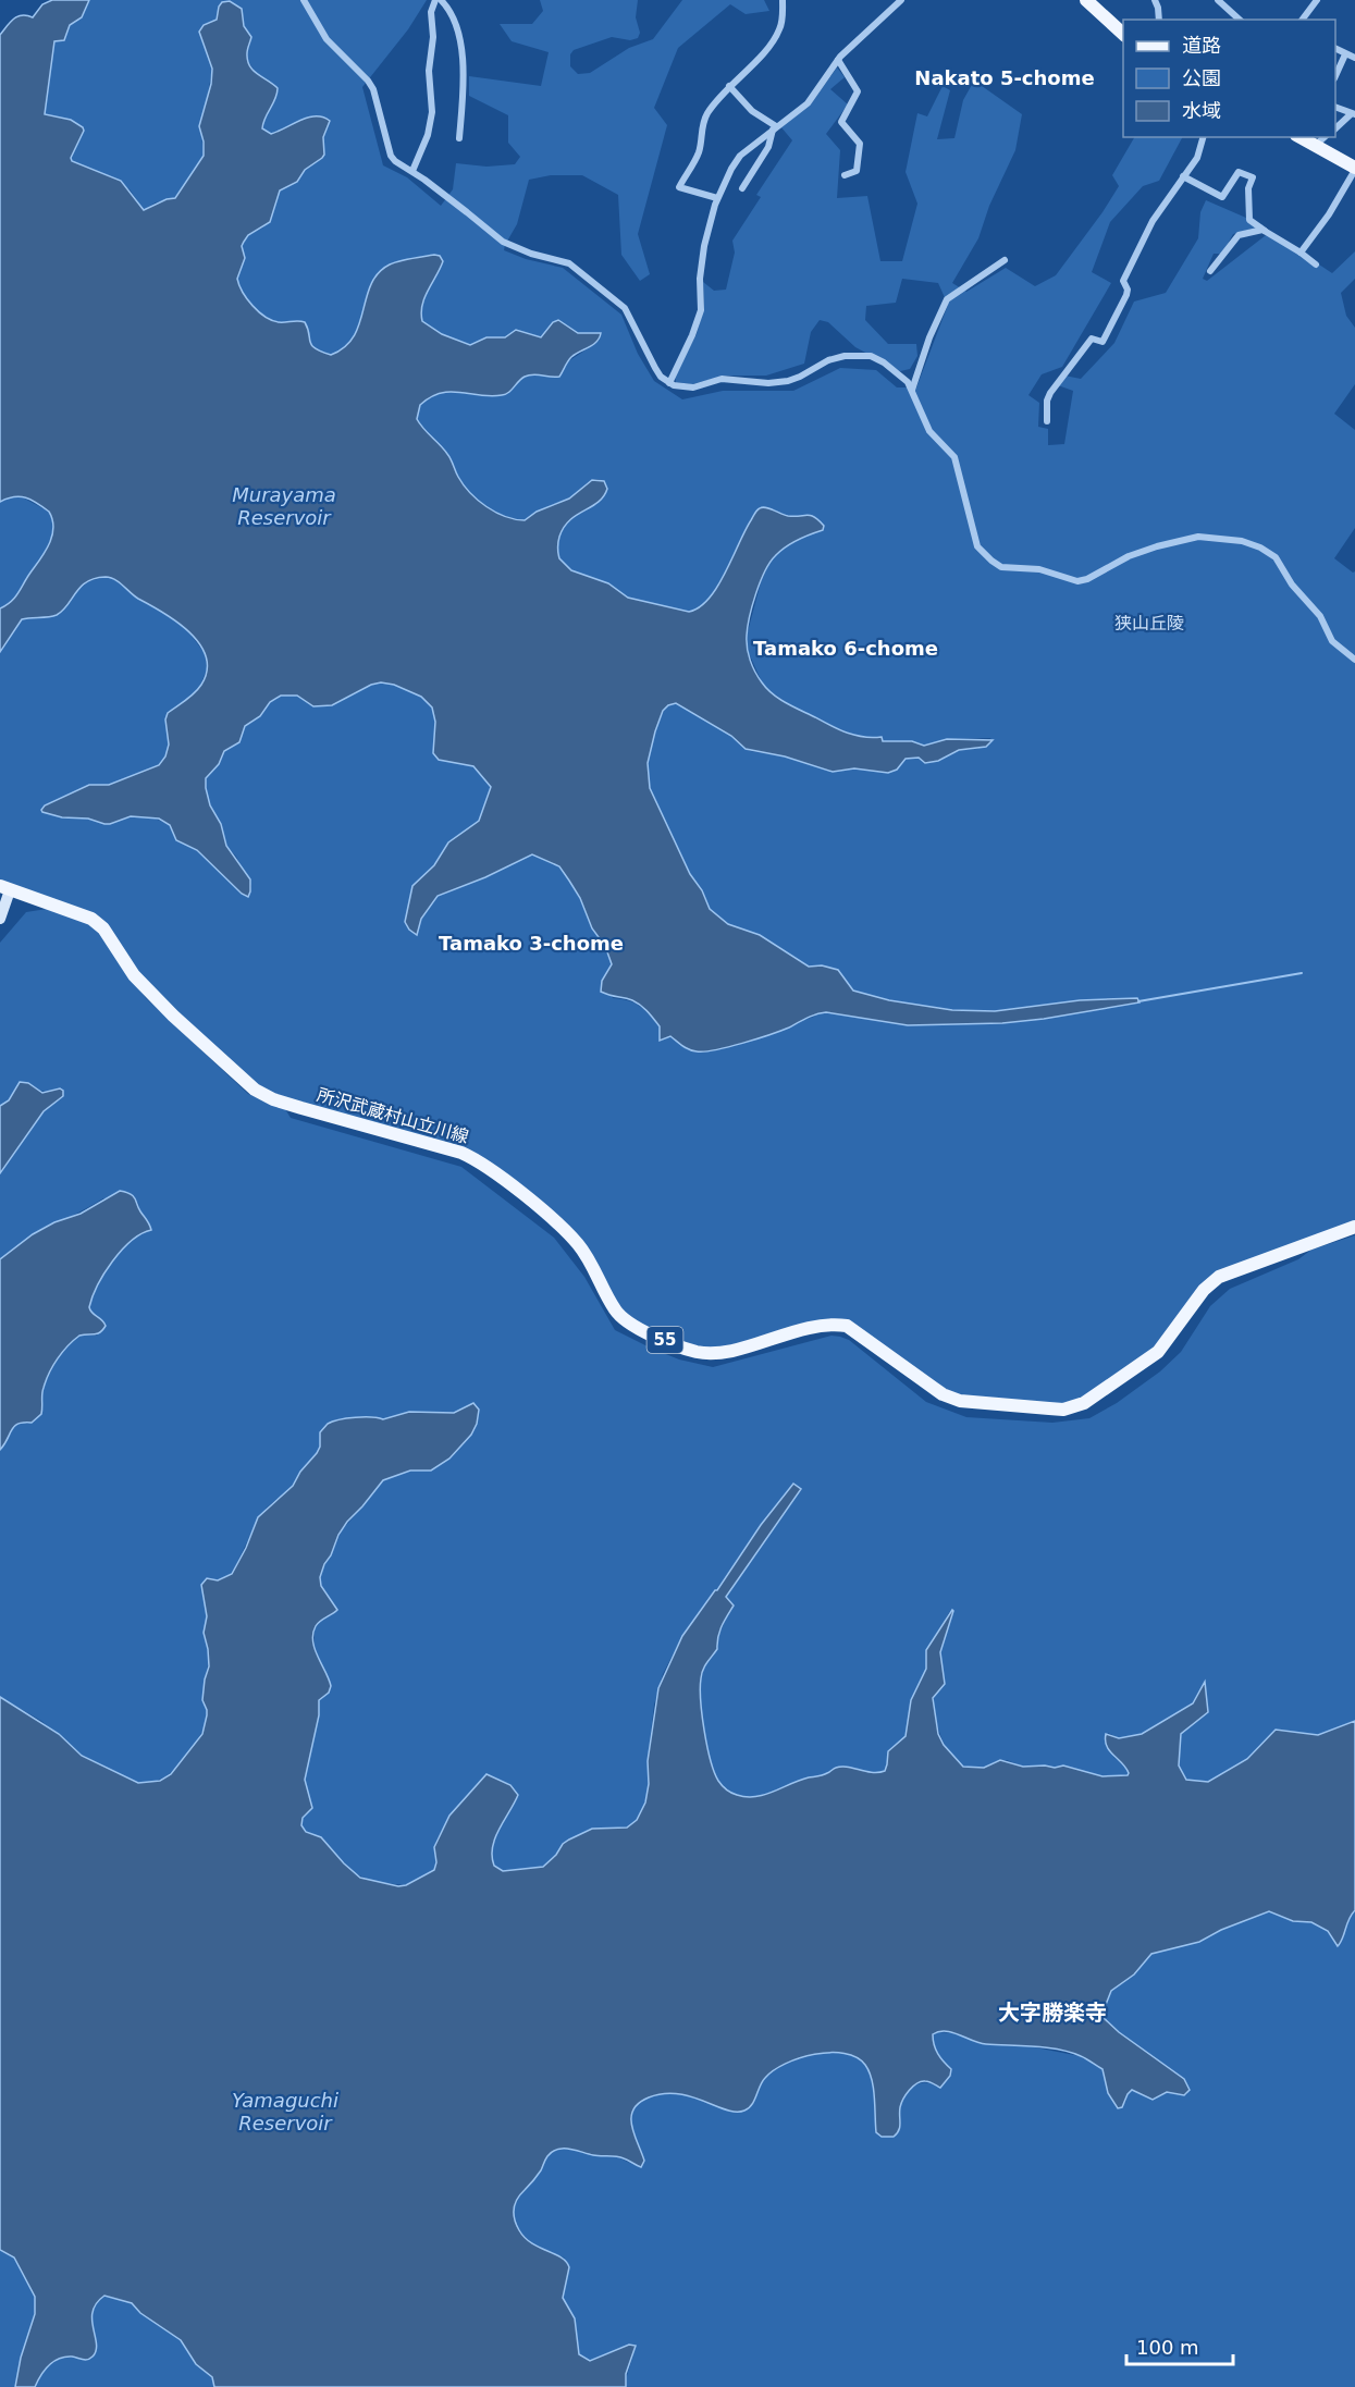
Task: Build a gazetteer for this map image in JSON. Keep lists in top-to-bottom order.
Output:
{
  "streets": {
    "main road": ["所沢武蔵村山立川線", "55"]
  },
  "districts": [
    "Nakato 5-chome",
    "Tamako 6-chome",
    "Tamako 3-chome",
    "大字勝楽寺"
  ],
  "water": ["Murayama Reservoir", "Yamaguchi Reservoir"],
  "parks": ["狭山丘陵"],
  "legend": ["道路", "公園", "水域"],
  "scale_bar": "100 m"
}
